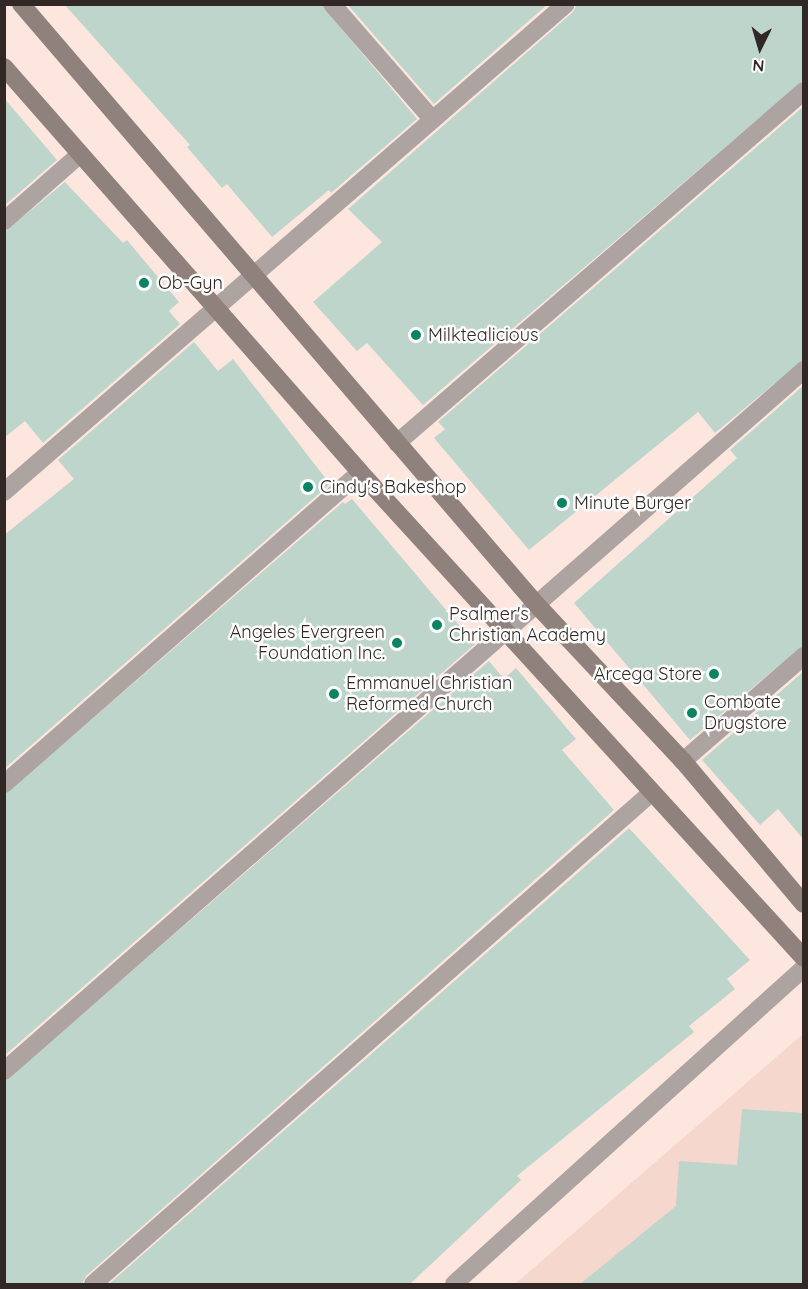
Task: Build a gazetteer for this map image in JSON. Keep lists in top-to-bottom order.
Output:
{
  "places": [
    "Ob-Gyn",
    "Milktealicious",
    "Cindy's Bakeshop",
    "Minute Burger",
    "Psalmer's Christian Academy",
    "Angeles Evergreen Foundation Inc.",
    "Arcega Store",
    "Emmanuel Christian Reformed Church",
    "Combate Drugstore"
  ],
  "north": "bottom"
}
